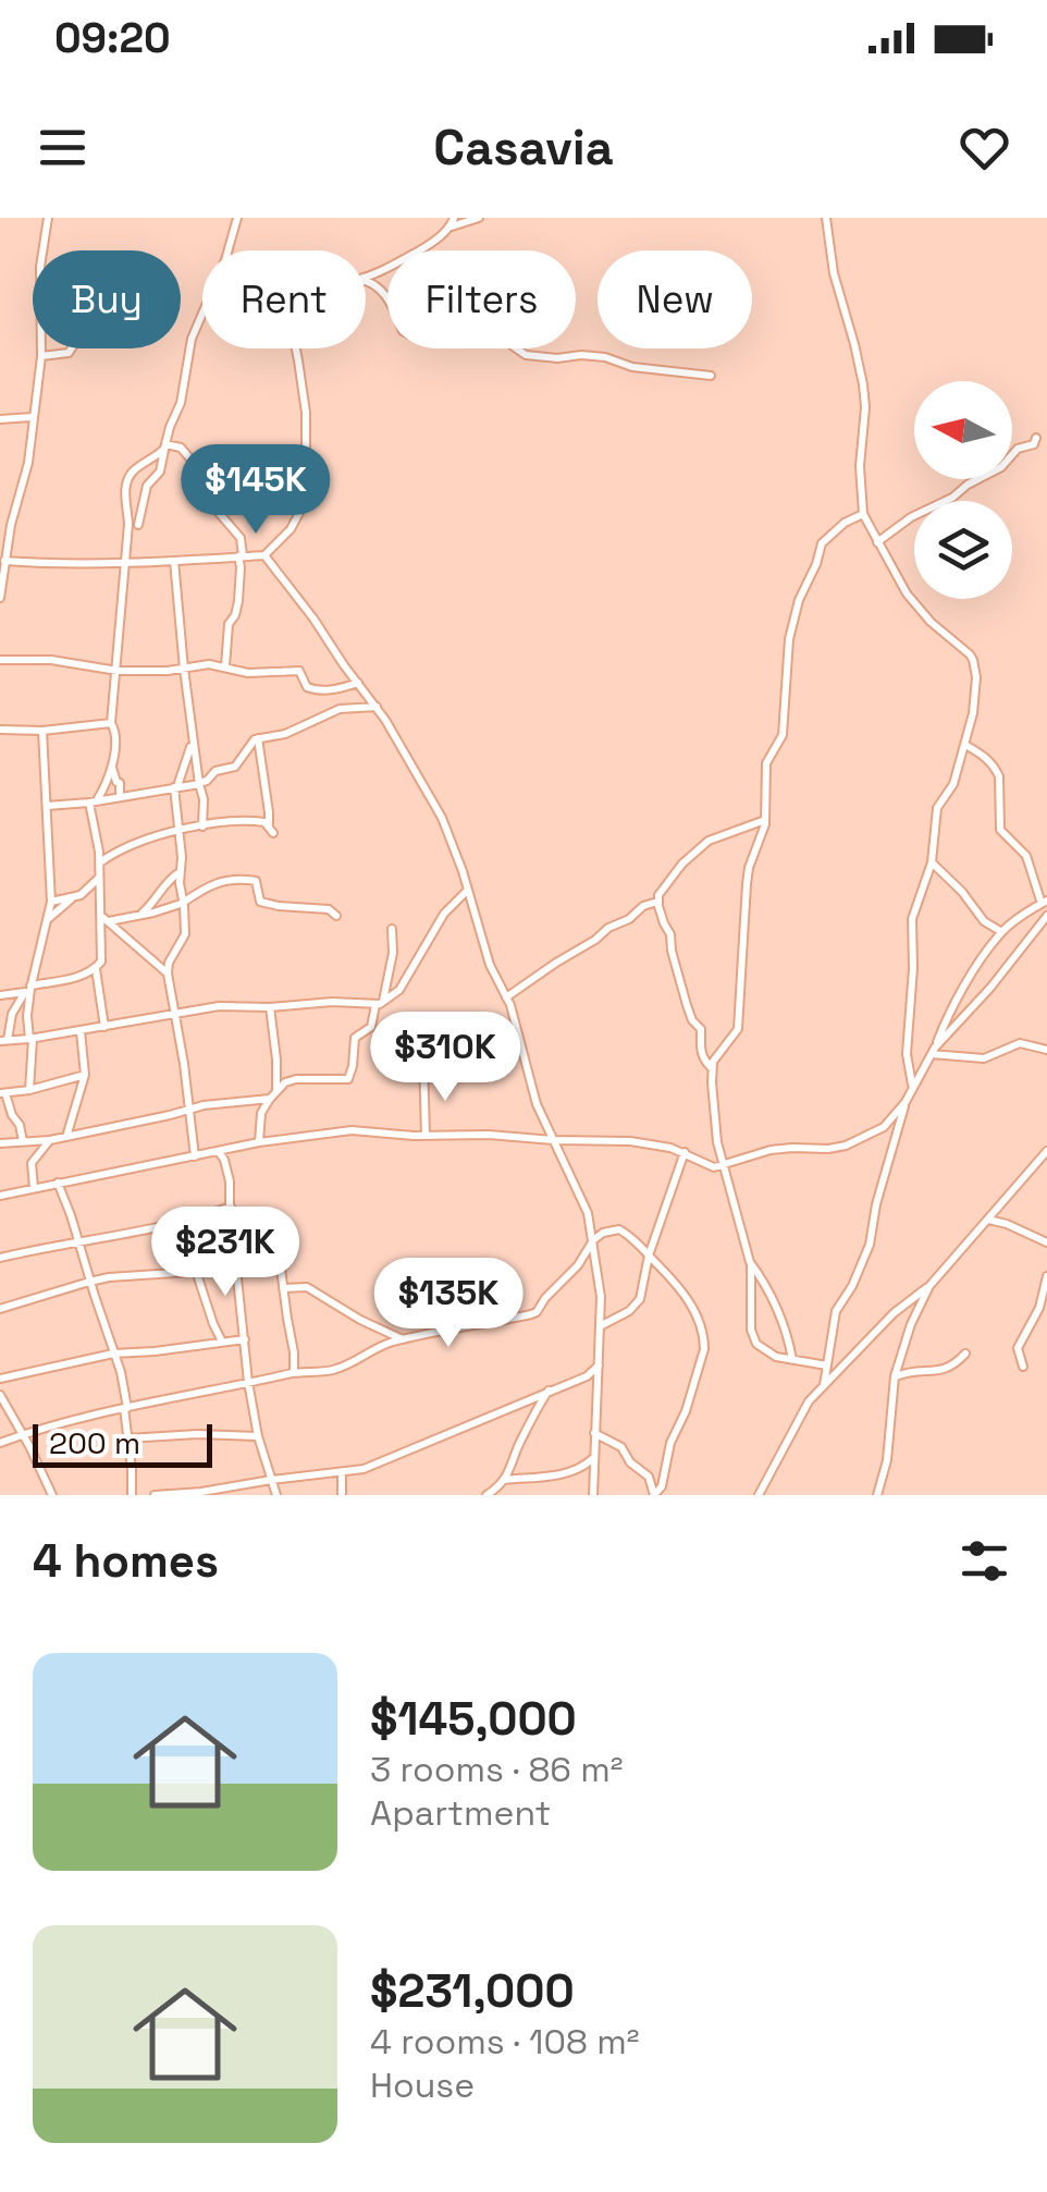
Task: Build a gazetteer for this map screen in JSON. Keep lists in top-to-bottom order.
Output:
{
  "scale_bar": "200 m",
  "north": "left",
  "page": {
    "status": "09:20",
    "header": "Casavia",
    "chip": [
      "Buy",
      "Rent",
      "Filters",
      "New"
    ],
    "price": [
      "$145K",
      "$310K",
      "$231K",
      "$135K"
    ],
    "scale": "200 m",
    "heading": "4 homes",
    "list": [
      {
        "name": "$145,000",
        "note": "3 rooms · 86 m² · Apartment"
      },
      {
        "name": "$231,000",
        "note": "4 rooms · 108 m² · House"
      }
    ]
  }
}
